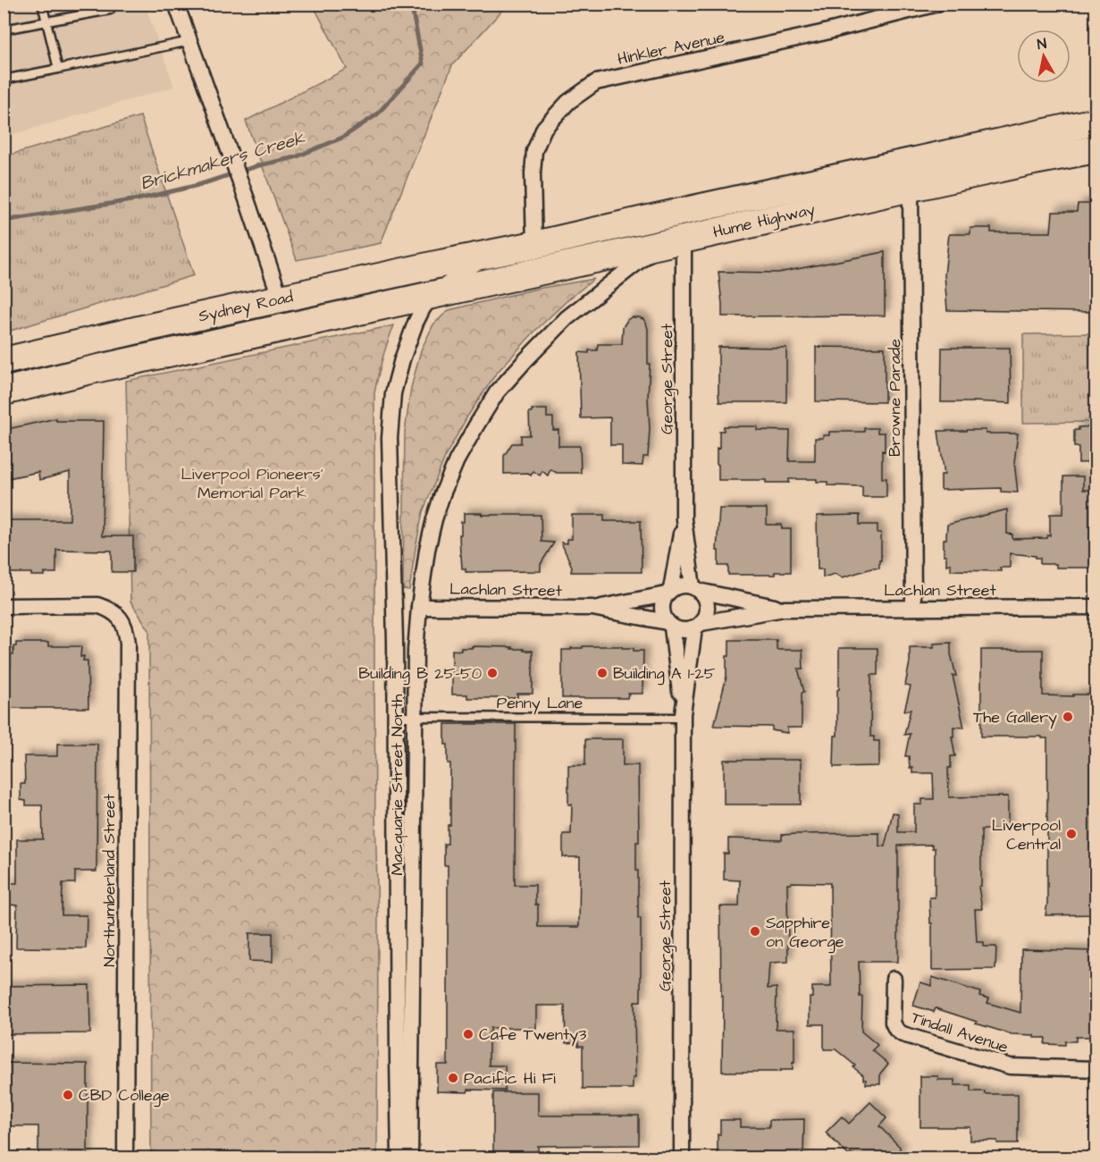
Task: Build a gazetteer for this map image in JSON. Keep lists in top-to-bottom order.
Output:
{
  "streets": {
    "highway": ["Hume Highway", "Sydney Road"],
    "street": [
      "Hinkler Avenue",
      "George Street",
      "Browne Parade",
      "Lachlan Street",
      "Macquarie Street North",
      "Northumberland Street",
      "Tindall Avenue"
    ],
    "lane": ["Penny Lane"]
  },
  "crossings": [
    ["Hinkler Avenue", "Hume Highway"],
    ["Hume Highway", "Sydney Road"],
    ["Hume Highway", "George Street"],
    ["Hume Highway", "Browne Parade"],
    ["Hume Highway", "Macquarie Street North"],
    ["Sydney Road", "Macquarie Street North"],
    ["George Street", "Lachlan Street"],
    ["George Street", "Penny Lane"],
    ["George Street", "Macquarie Street North"],
    ["Browne Parade", "Lachlan Street"],
    ["Lachlan Street", "Macquarie Street North"],
    ["Penny Lane", "Macquarie Street North"]
  ],
  "water": ["Brickmakers Creek"],
  "parks": ["Liverpool Pioneers' Memorial Park"],
  "places": [
    "Building B 25-50",
    "Building A 1-25",
    "The Gallery",
    "Liverpool Central",
    "Sapphire on George",
    "Cafe Twenty3",
    "Pacific Hi Fi",
    "CBD College"
  ],
  "north": "top"
}
